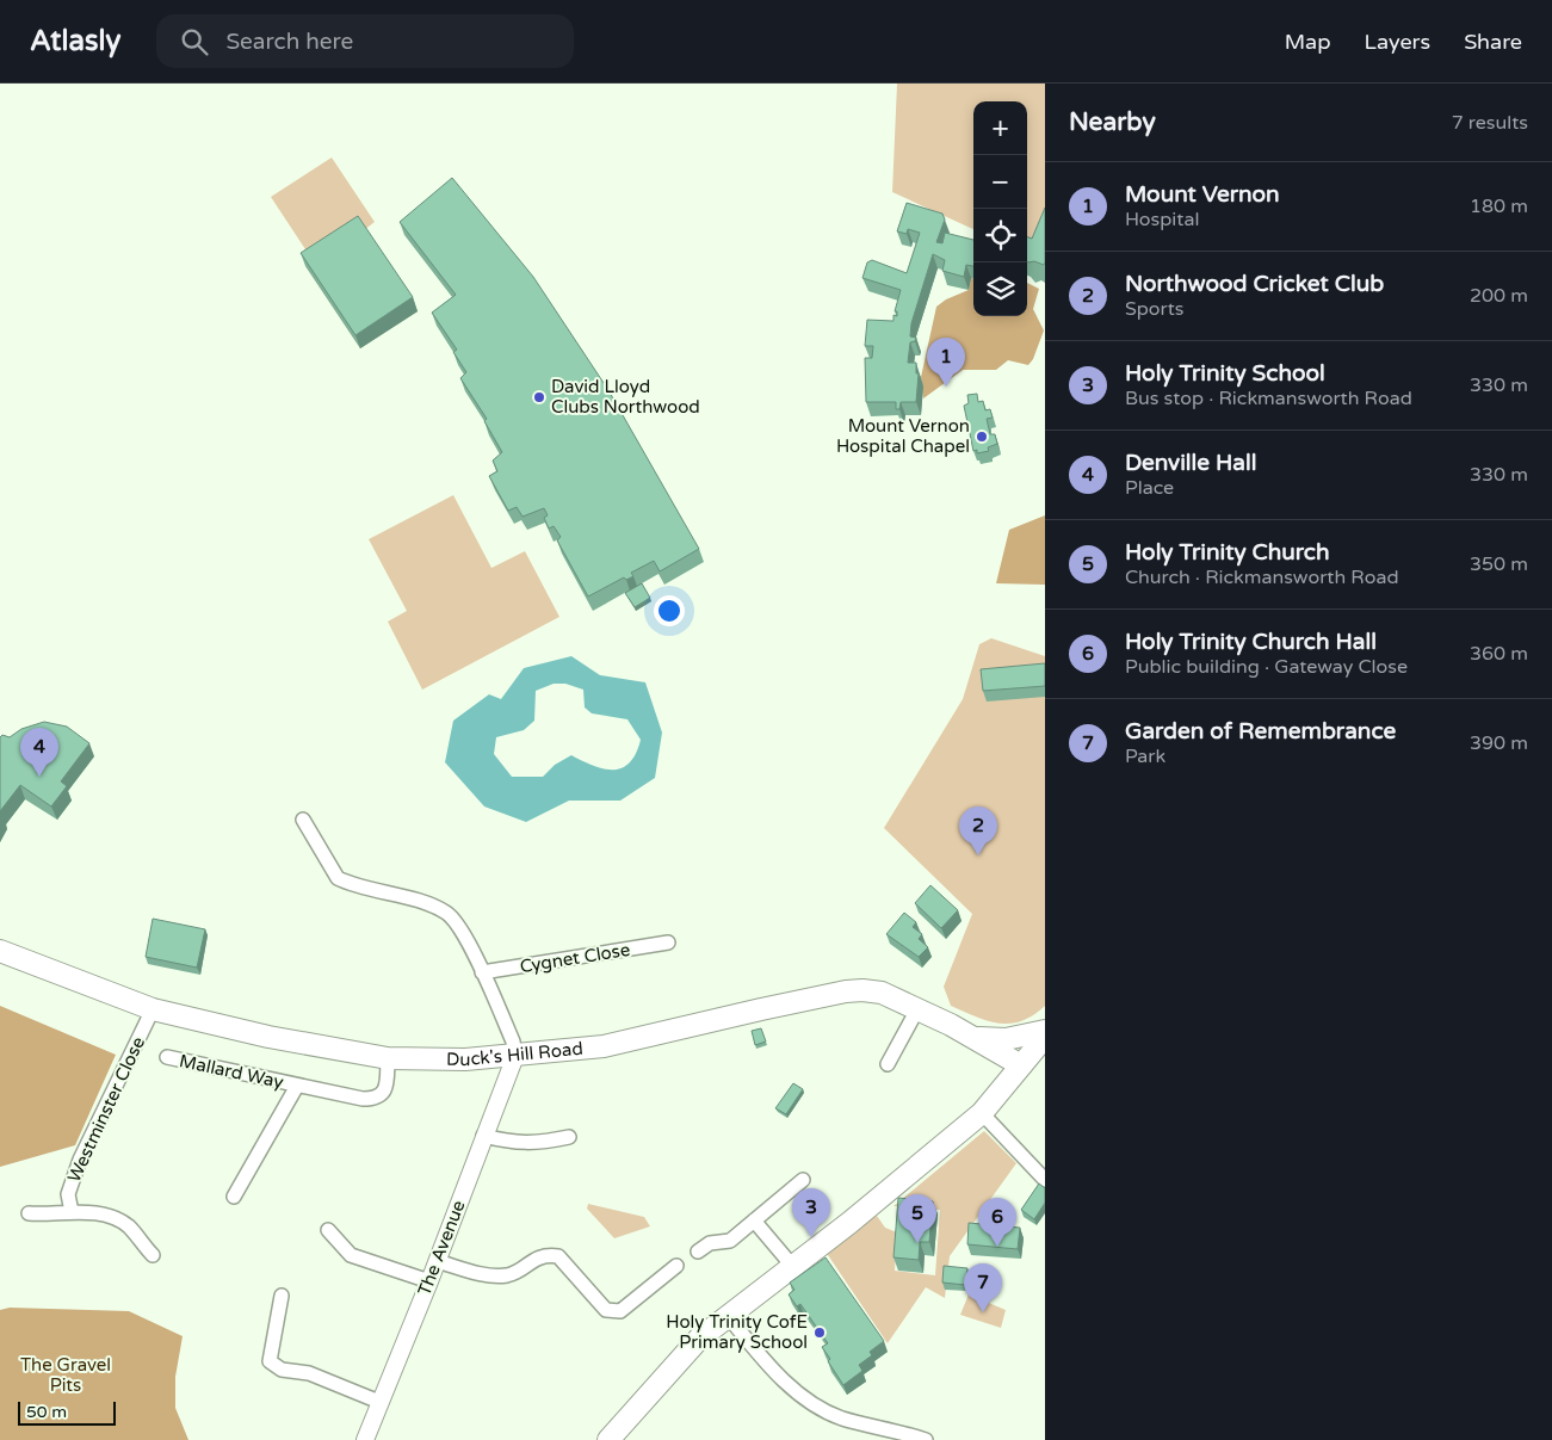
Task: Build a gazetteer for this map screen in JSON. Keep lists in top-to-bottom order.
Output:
{
  "streets": {
    "main road": ["Duck's Hill Road"],
    "street": [
      "Cygnet Close",
      "Mallard Way",
      "Westminster Close",
      "The Avenue"
    ]
  },
  "crossings": [
    ["Duck's Hill Road", "Mallard Way"],
    ["Duck's Hill Road", "Westminster Close"],
    ["Duck's Hill Road", "The Avenue"]
  ],
  "parks": ["The Gravel Pits"],
  "places": ["David Lloyd Clubs Northwood", "Mount Vernon Hospital Chapel", "Holy Trinity CofE Primary School"],
  "scale_bar": "50 m",
  "page": {
    "header": "Atlasly",
    "search": "Search here",
    "nav": ["Map", "Layers", "Share"],
    "heading": ["Nearby", "7 results"],
    "map_buttons": ["+", "−"],
    "list": [
      {
        "mark": "1",
        "name": "Mount Vernon",
        "note": "Hospital",
        "value": "180 m"
      },
      {
        "mark": "2",
        "name": "Northwood Cricket Club",
        "note": "Sports",
        "value": "200 m"
      },
      {
        "mark": "3",
        "name": "Holy Trinity School",
        "note": "Bus stop · Rickmansworth Road",
        "value": "330 m"
      },
      {
        "mark": "4",
        "name": "Denville Hall",
        "note": "Place",
        "value": "330 m"
      },
      {
        "mark": "5",
        "name": "Holy Trinity Church",
        "note": "Church · Rickmansworth Road",
        "value": "350 m"
      },
      {
        "mark": "6",
        "name": "Holy Trinity Church Hall",
        "note": "Public building · Gateway Close",
        "value": "360 m"
      },
      {
        "mark": "7",
        "name": "Garden of Remembrance",
        "note": "Park",
        "value": "390 m"
      }
    ],
    "pins": [
      "1",
      "4",
      "2",
      "3",
      "5",
      "6",
      "7"
    ],
    "scale": "50 m"
  }
}
